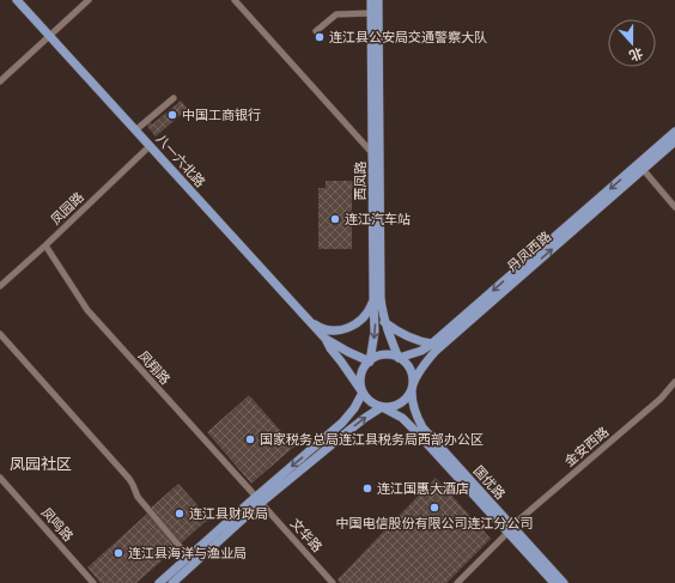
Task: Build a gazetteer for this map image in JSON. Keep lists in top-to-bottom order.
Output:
{
  "streets": {
    "main road": [
      "八一六北路",
      "西凤路",
      "丹凤西路",
      "国优路"
    ],
    "street": [
      "凤园路",
      "凤翔路",
      "金安西路",
      "凤鸣路",
      "文华路"
    ]
  },
  "crossings": [
    ["八一六北路", "西凤路"],
    ["八一六北路", "凤园路"],
    ["八一六北路", "丹凤西路"],
    ["八一六北路", "国优路"],
    ["西凤路", "丹凤西路"],
    ["西凤路", "国优路"],
    ["凤园路", "凤翔路"],
    ["丹凤西路", "国优路"],
    ["凤翔路", "文华路"],
    ["金安西路", "国优路"]
  ],
  "districts": ["凤园社区"],
  "places": [
    "连江县公安局交通警察大队",
    "中国工商银行",
    "连江汽车站",
    "国家税务总局连江县税务局西部办公区",
    "连江国惠大酒店",
    "中国电信股份有限公司连江分公司",
    "连江县财政局",
    "连江县海洋与渔业局"
  ],
  "north": "bottom"
}
